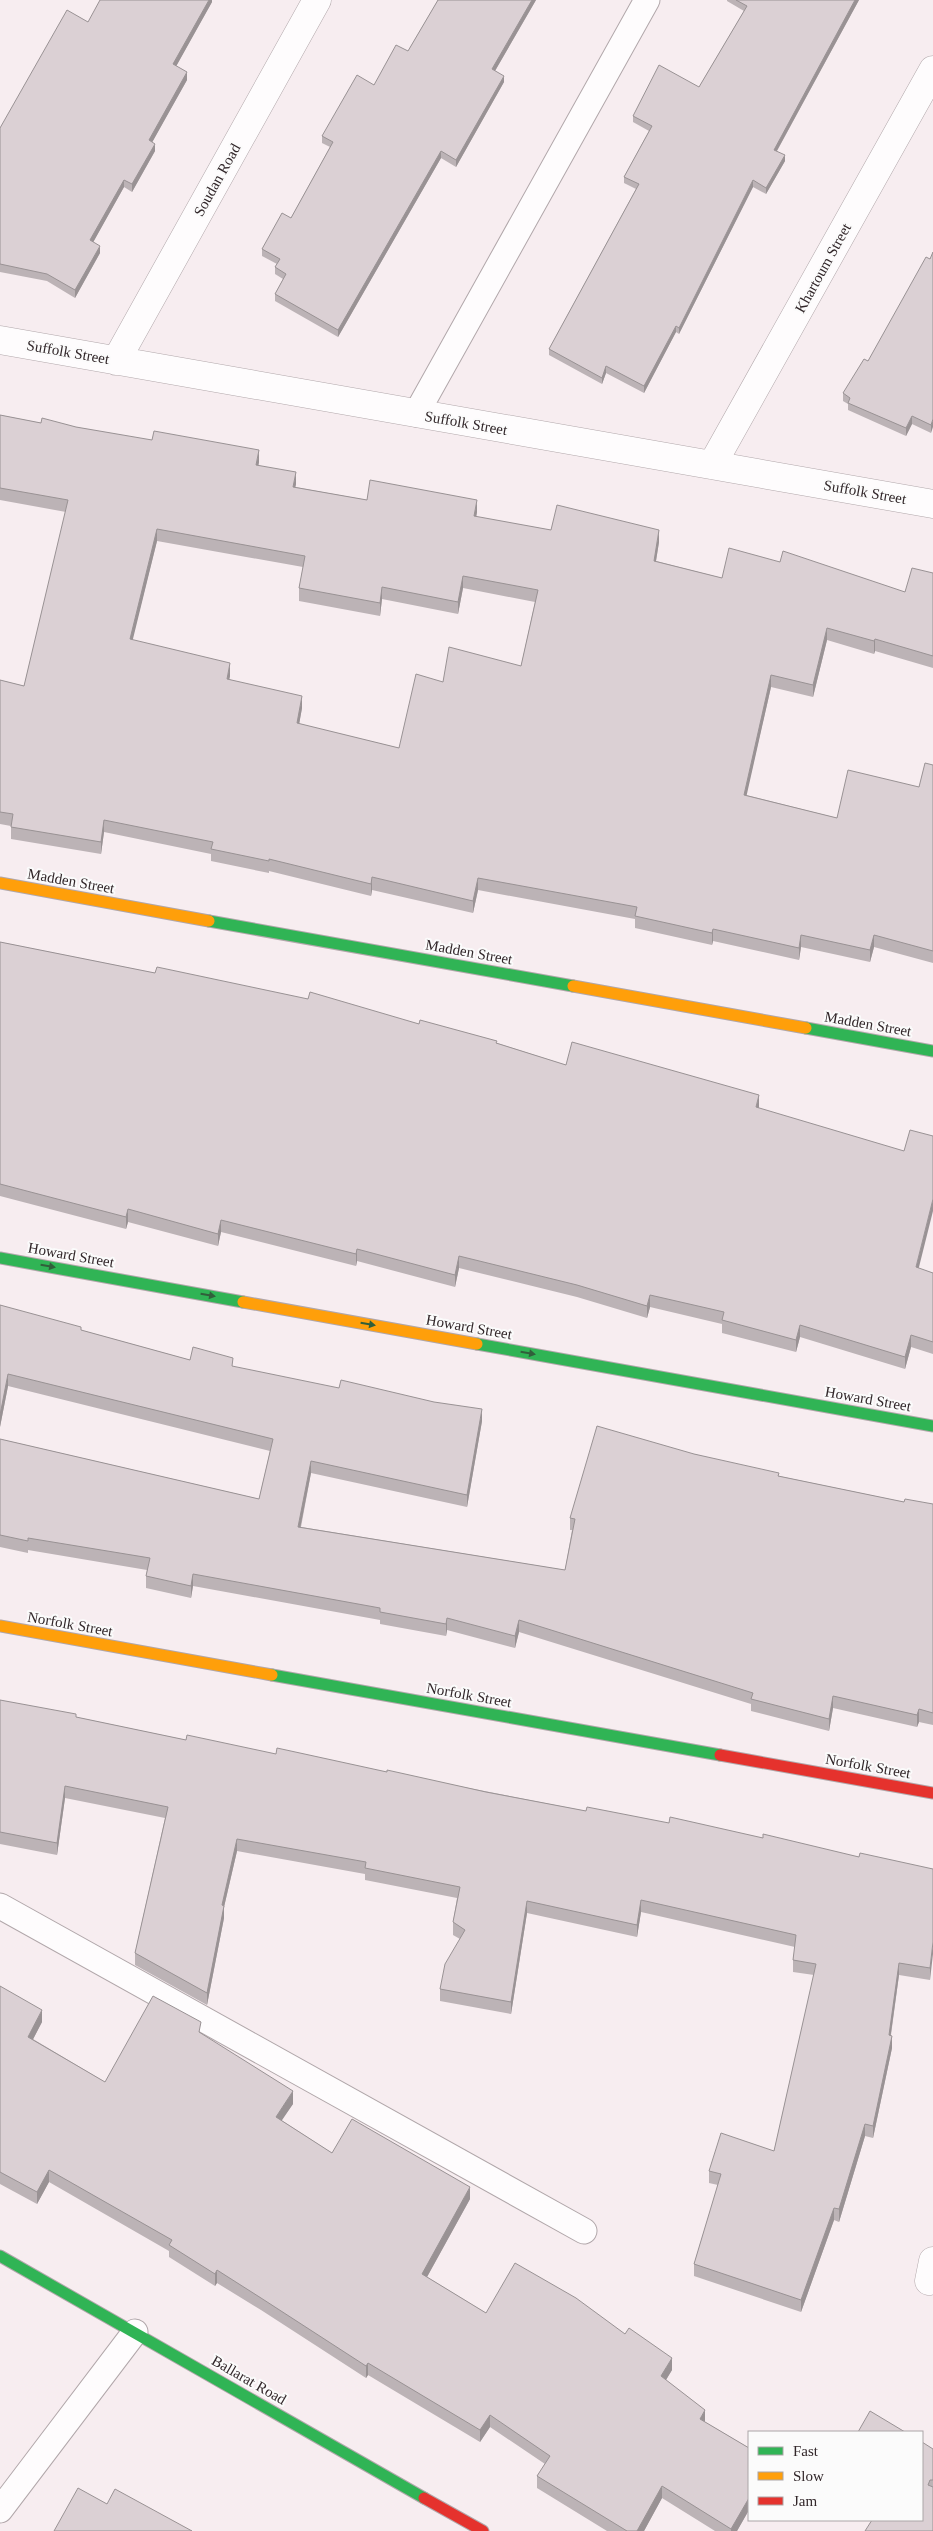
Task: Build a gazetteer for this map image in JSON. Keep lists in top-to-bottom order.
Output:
{
  "streets": {
    "main road": [
      "Madden Street",
      "Howard Street",
      "Norfolk Street",
      "Ballarat Road"
    ],
    "street": ["Soudan Road", "Khartoum Street", "Suffolk Street"]
  },
  "crossings": [
    ["Soudan Road", "Suffolk Street"],
    ["Khartoum Street", "Suffolk Street"]
  ],
  "one_way": ["Howard Street"],
  "legend": ["Fast", "Slow", "Jam"]
}
